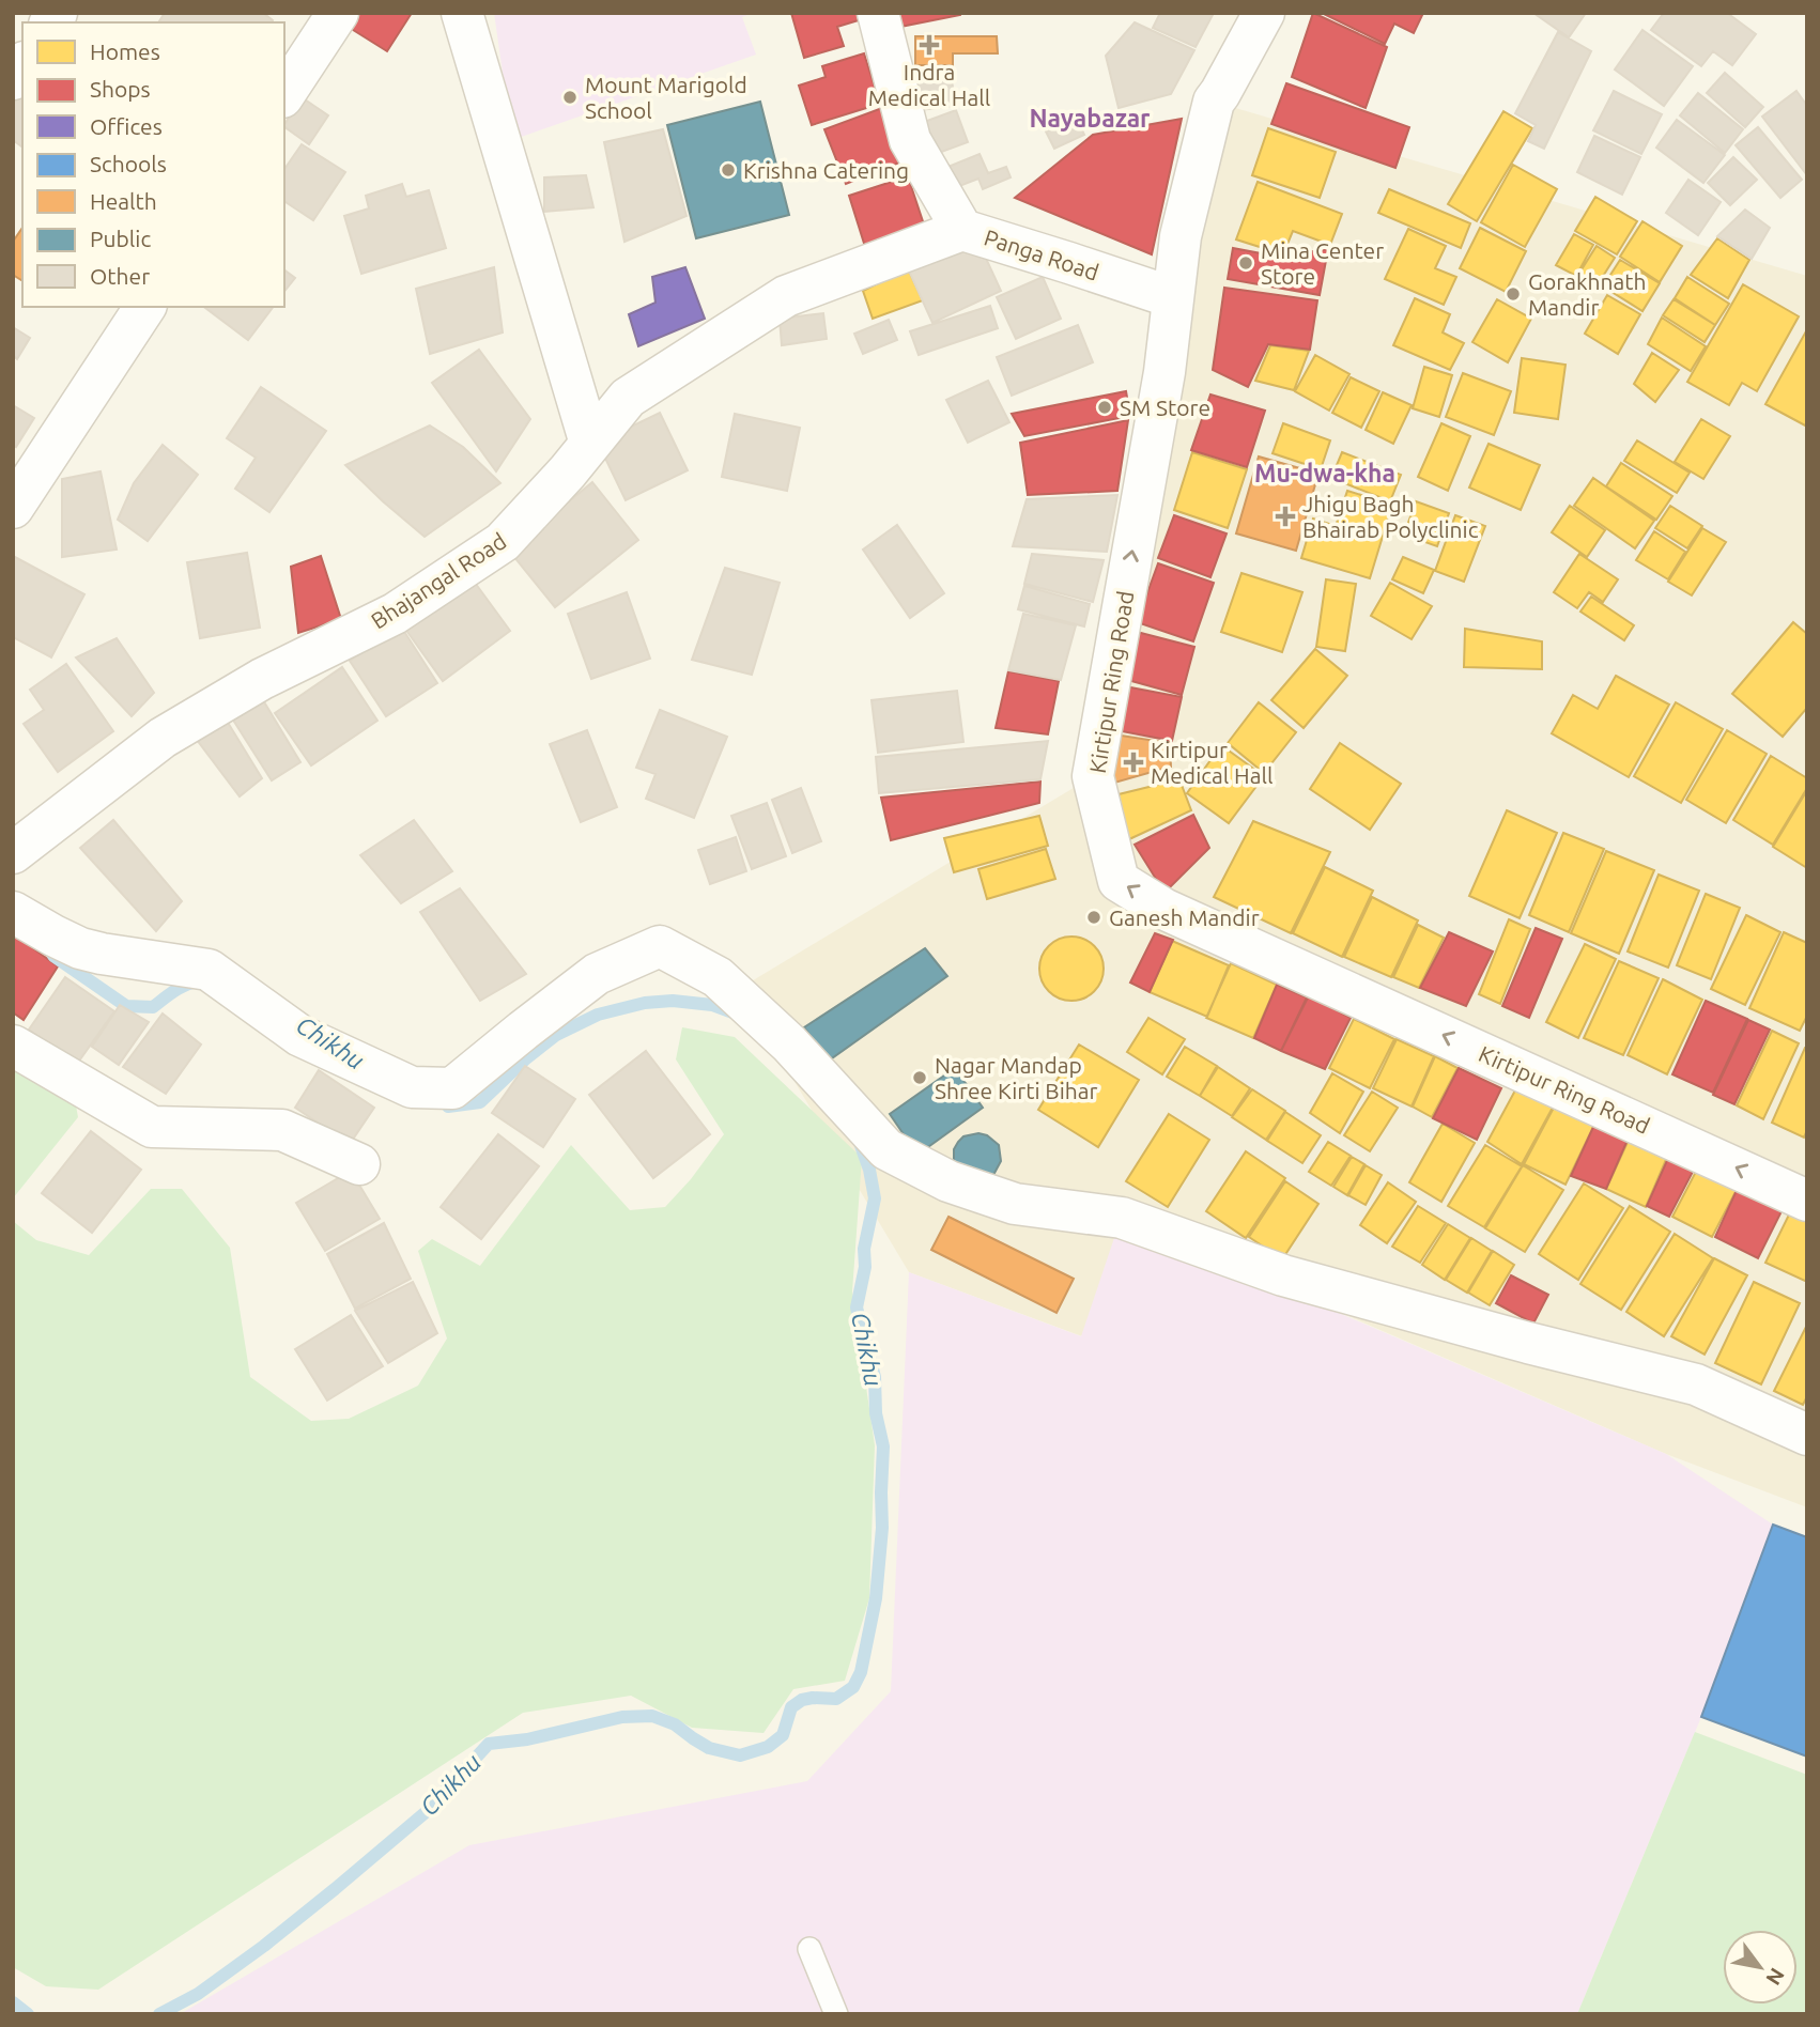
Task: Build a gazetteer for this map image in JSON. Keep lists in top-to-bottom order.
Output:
{
  "streets": {
    "street": ["Panga Road", "Bhajangal Road", "Kirtipur Ring Road"]
  },
  "crossings": [
    ["Panga Road", "Bhajangal Road"],
    ["Panga Road", "Kirtipur Ring Road"]
  ],
  "one_way": ["Kirtipur Ring Road"],
  "districts": ["Nayabazar", "Mu-dwa-kha"],
  "water": ["Chikhu"],
  "places": {
    "health": ["Indra Medical Hall", "Jhigu Bagh Bhairab Polyclinic", "Kirtipur Medical Hall"],
    "other": [
      "Mount Marigold School",
      "Krishna Catering",
      "Mina Center Store",
      "Gorakhnath Mandir",
      "SM Store",
      "Ganesh Mandir",
      "Nagar Mandap Shree Kirti Bihar"
    ]
  },
  "legend": [
    "Homes",
    "Shops",
    "Offices",
    "Schools",
    "Health",
    "Public",
    "Other"
  ],
  "north": "bottom right"
}
